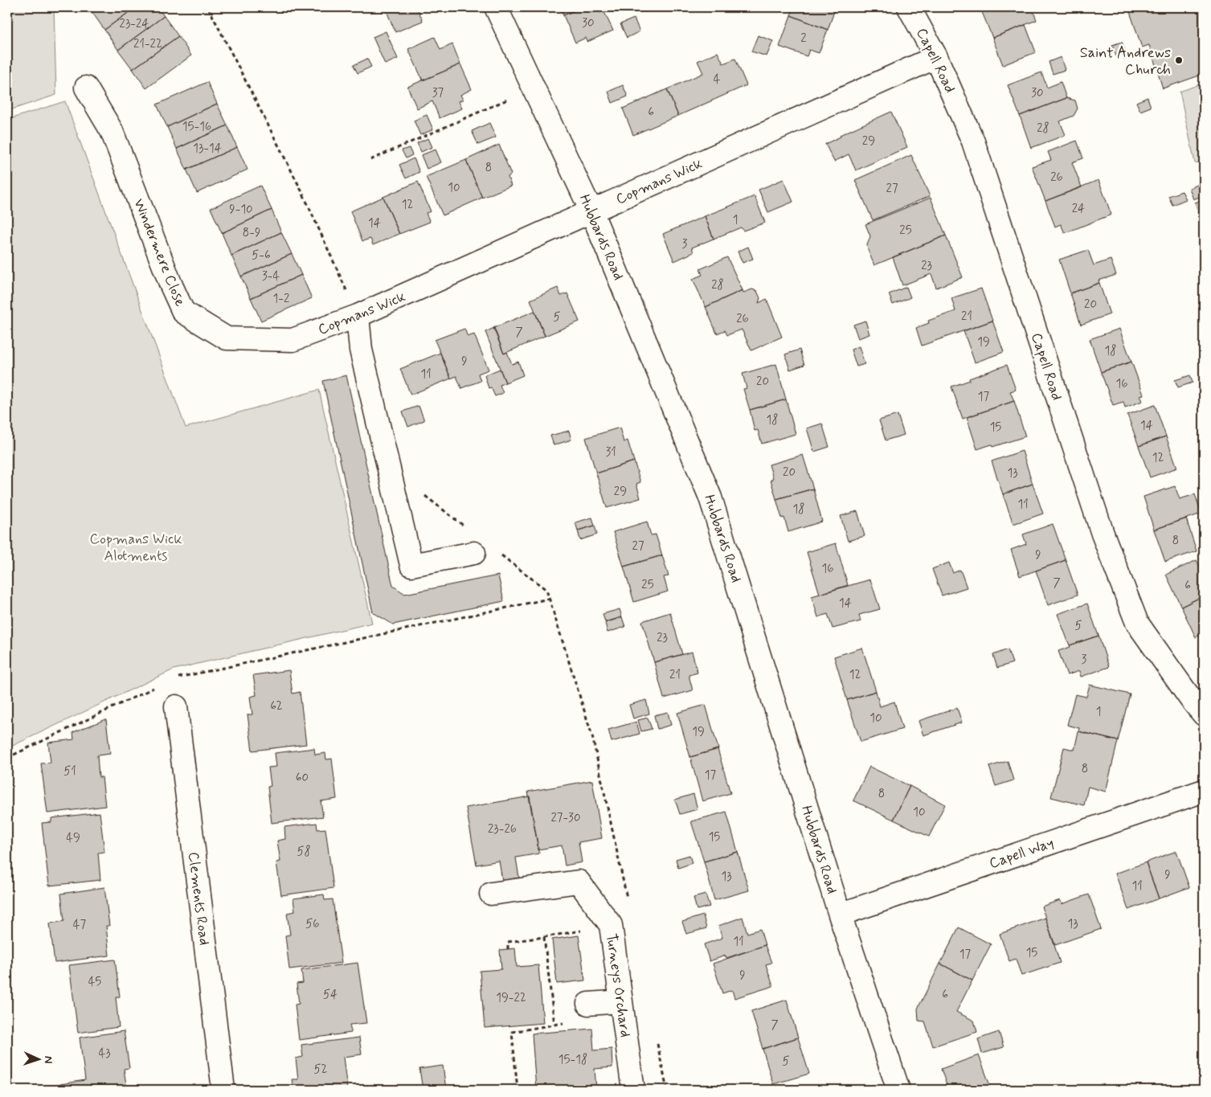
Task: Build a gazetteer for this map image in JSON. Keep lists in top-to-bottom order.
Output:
{
  "streets": {
    "street": [
      "Capell Road",
      "Copmans Wick",
      "Hubbards Road",
      "Windermere Close",
      "Capell Way",
      "Clements Road",
      "Turneys Orchard"
    ]
  },
  "crossings": [
    ["Capell Road", "Copmans Wick"],
    ["Copmans Wick", "Hubbards Road"],
    ["Copmans Wick", "Windermere Close"],
    ["Hubbards Road", "Capell Way"]
  ],
  "parks": ["Copmans Wick Alotments"],
  "places": ["Saint Andrews Church"],
  "house_numbers": [
    "30",
    "23-24",
    "2",
    "21-22",
    "4",
    "37",
    "30",
    "6",
    "15-16",
    "28",
    "29",
    "13-14",
    "8",
    "26",
    "10",
    "27",
    "12",
    "24",
    "9-10",
    "1",
    "14",
    "25",
    "8-9",
    "3",
    "5-6",
    "23",
    "3-4",
    "28",
    "1-2",
    "20",
    "21",
    "5",
    "26",
    "7",
    "19",
    "18",
    "9",
    "11",
    "20",
    "16",
    "17",
    "18",
    "14",
    "15",
    "31",
    "12",
    "20",
    "13",
    "29",
    "11",
    "18",
    "8",
    "27",
    "9",
    "16",
    "7",
    "25",
    "6",
    "14",
    "5",
    "23",
    "3",
    "21",
    "12",
    "62",
    "1",
    "10",
    "19",
    "8",
    "51",
    "17",
    "60",
    "8",
    "10",
    "27-30",
    "23-26",
    "15",
    "49",
    "58",
    "9",
    "13",
    "11",
    "56",
    "13",
    "47",
    "11",
    "15",
    "17",
    "9",
    "45",
    "54",
    "6",
    "19-22",
    "7",
    "43",
    "15-18",
    "5",
    "52"
  ],
  "north": "right"
}
